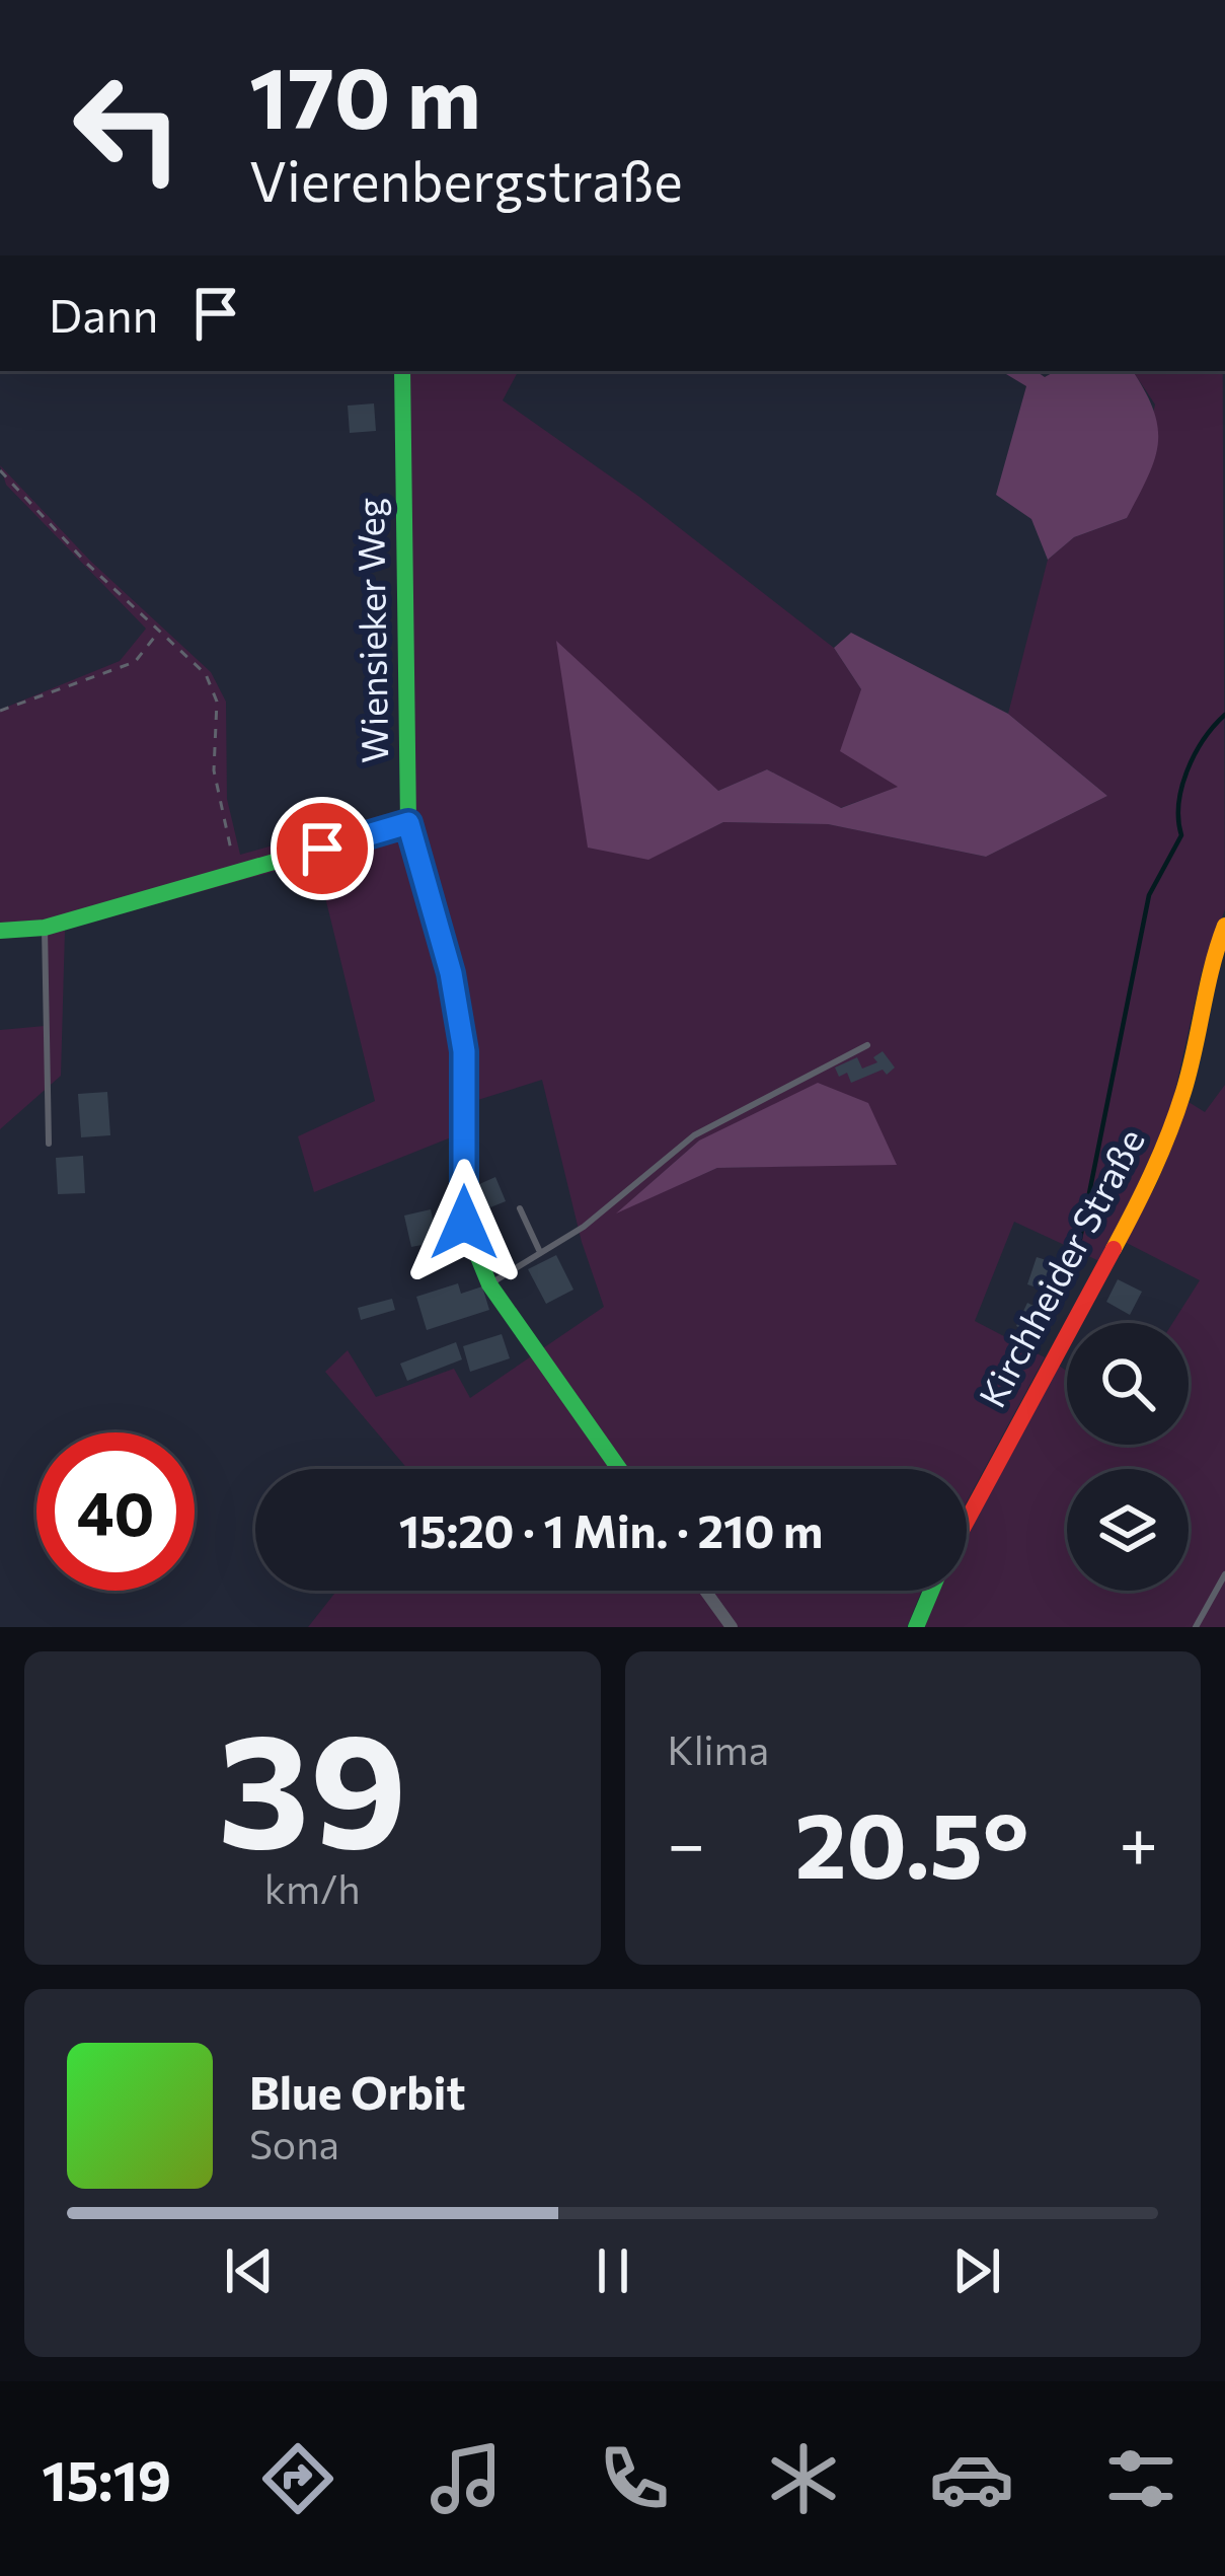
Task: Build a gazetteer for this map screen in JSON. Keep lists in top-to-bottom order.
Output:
{
  "streets": {
    "street": ["Wiensieker Weg", "Kirchheider Straße"]
  },
  "page": {
    "turn": ["170 m", "Vierenbergstraße"],
    "then": "Dann",
    "limit": "40",
    "trip": "15:20 · 1 Min. · 210 m",
    "tile": [
      ["39", "km/h"],
      "Klima"
    ],
    "heat": ["−", "20.5°", "+"],
    "song": ["Blue Orbit", "Sona"],
    "tabs": "15:19"
  }
}
